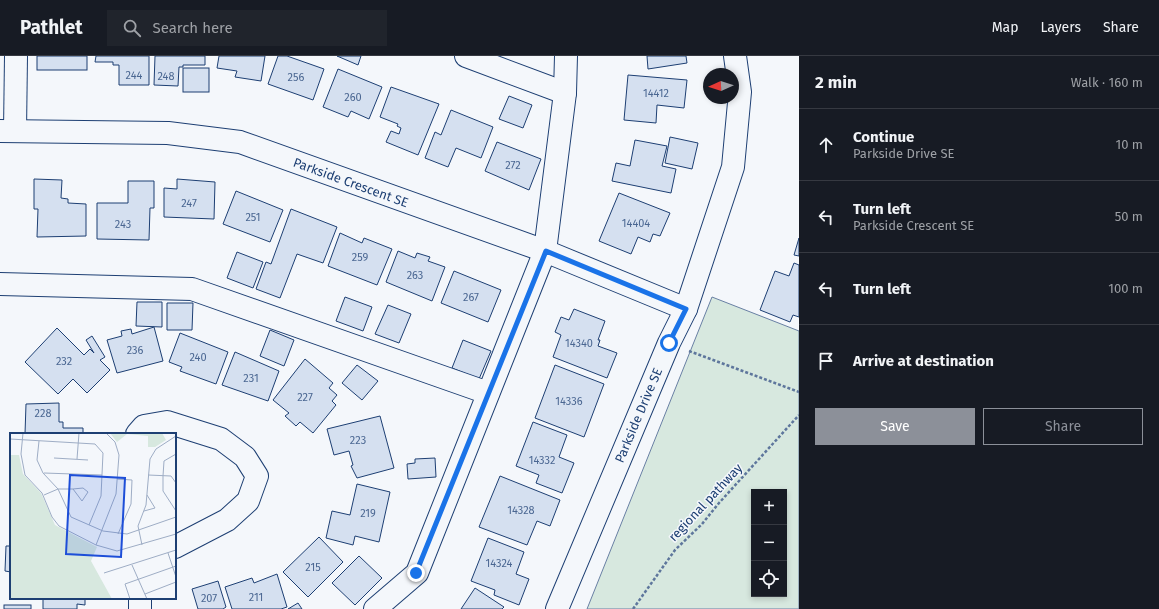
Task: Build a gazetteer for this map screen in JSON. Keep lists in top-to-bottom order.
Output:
{
  "streets": {
    "street": ["Parkside Crescent SE", "Parkside Drive SE"],
    "path": ["regional pathway"]
  },
  "crossings": [
    ["Parkside Crescent SE", "Parkside Drive SE"]
  ],
  "house_numbers": [
    "244",
    "248",
    "256",
    "14412",
    "260",
    "272",
    "247",
    "251",
    "14404",
    "243",
    "259",
    "263",
    "267",
    "14340",
    "236",
    "240",
    "232",
    "231",
    "227",
    "14336",
    "228",
    "223",
    "14332",
    "14328",
    "219",
    "14324",
    "215",
    "211",
    "207"
  ],
  "north": "left",
  "page": {
    "header": "Pathlet",
    "search": "Search here",
    "nav": ["Map", "Layers", "Share"],
    "heading": ["2 min", "Walk · 160 m"],
    "list": [
      ["Continue", "Parkside Drive SE", "10 m"],
      ["Turn left", "Parkside Crescent SE", "50 m"],
      ["Turn left", "100 m"],
      "Arrive at destination"
    ],
    "buttons": ["Save", "Share"],
    "map_buttons": ["+", "−"]
  }
}
